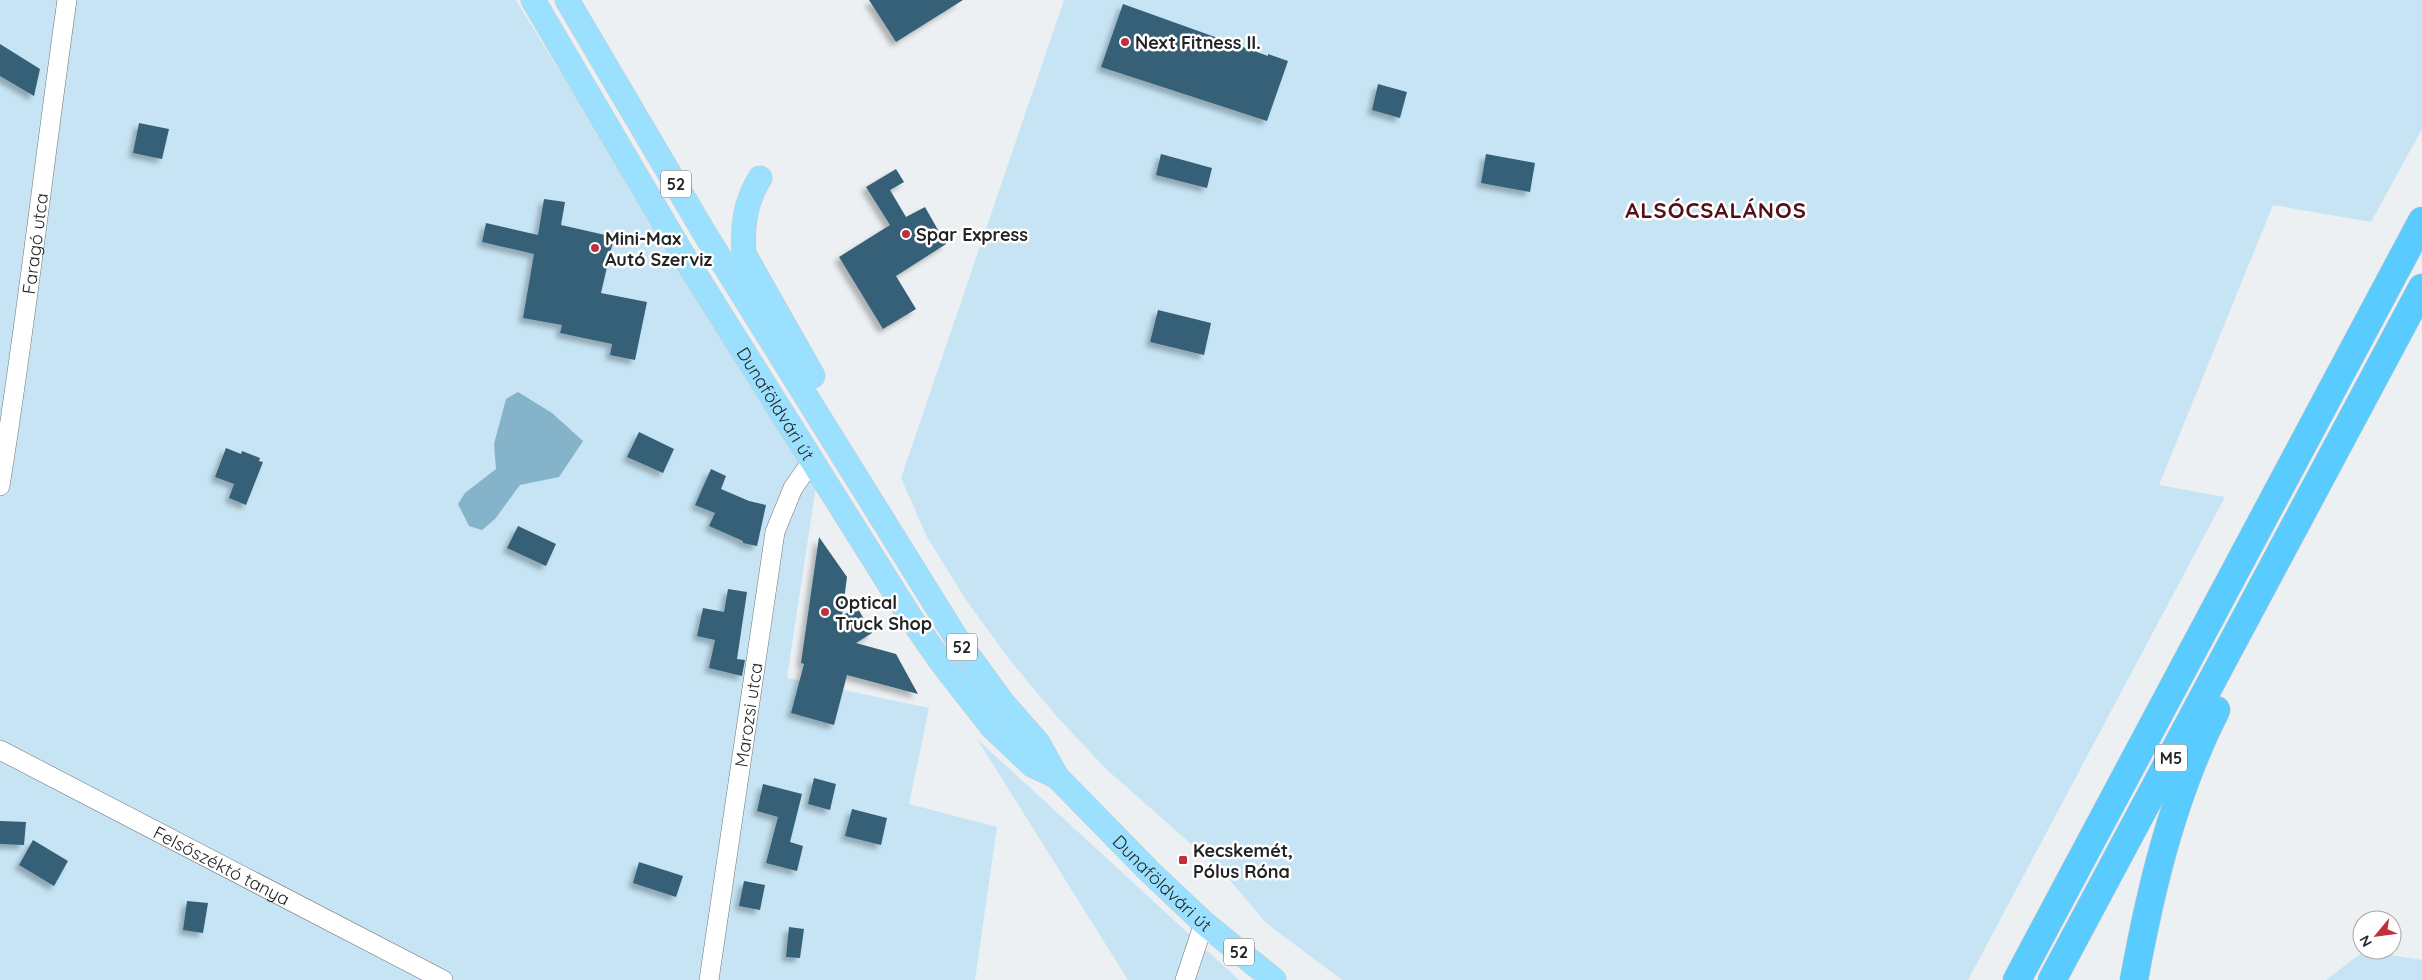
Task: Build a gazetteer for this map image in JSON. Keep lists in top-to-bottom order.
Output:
{
  "streets": {
    "highway": ["M5"],
    "main road": ["52", "Dunaföldvári út"],
    "street": ["Faragó utca", "Marozsi utca", "Felsőszéktó tanya"]
  },
  "crossings": [
    ["Dunaföldvári út", "Marozsi utca"]
  ],
  "districts": ["ALSÓCSALÁNOS"],
  "places": {
    "other": [
      "Next Fitness II.",
      "Spar Express",
      "Mini-Max Autó Szerviz",
      "Optical Truck Shop"
    ],
    "transit": ["Kecskemét, Pólus Róna"]
  },
  "north": "bottom left"
}
